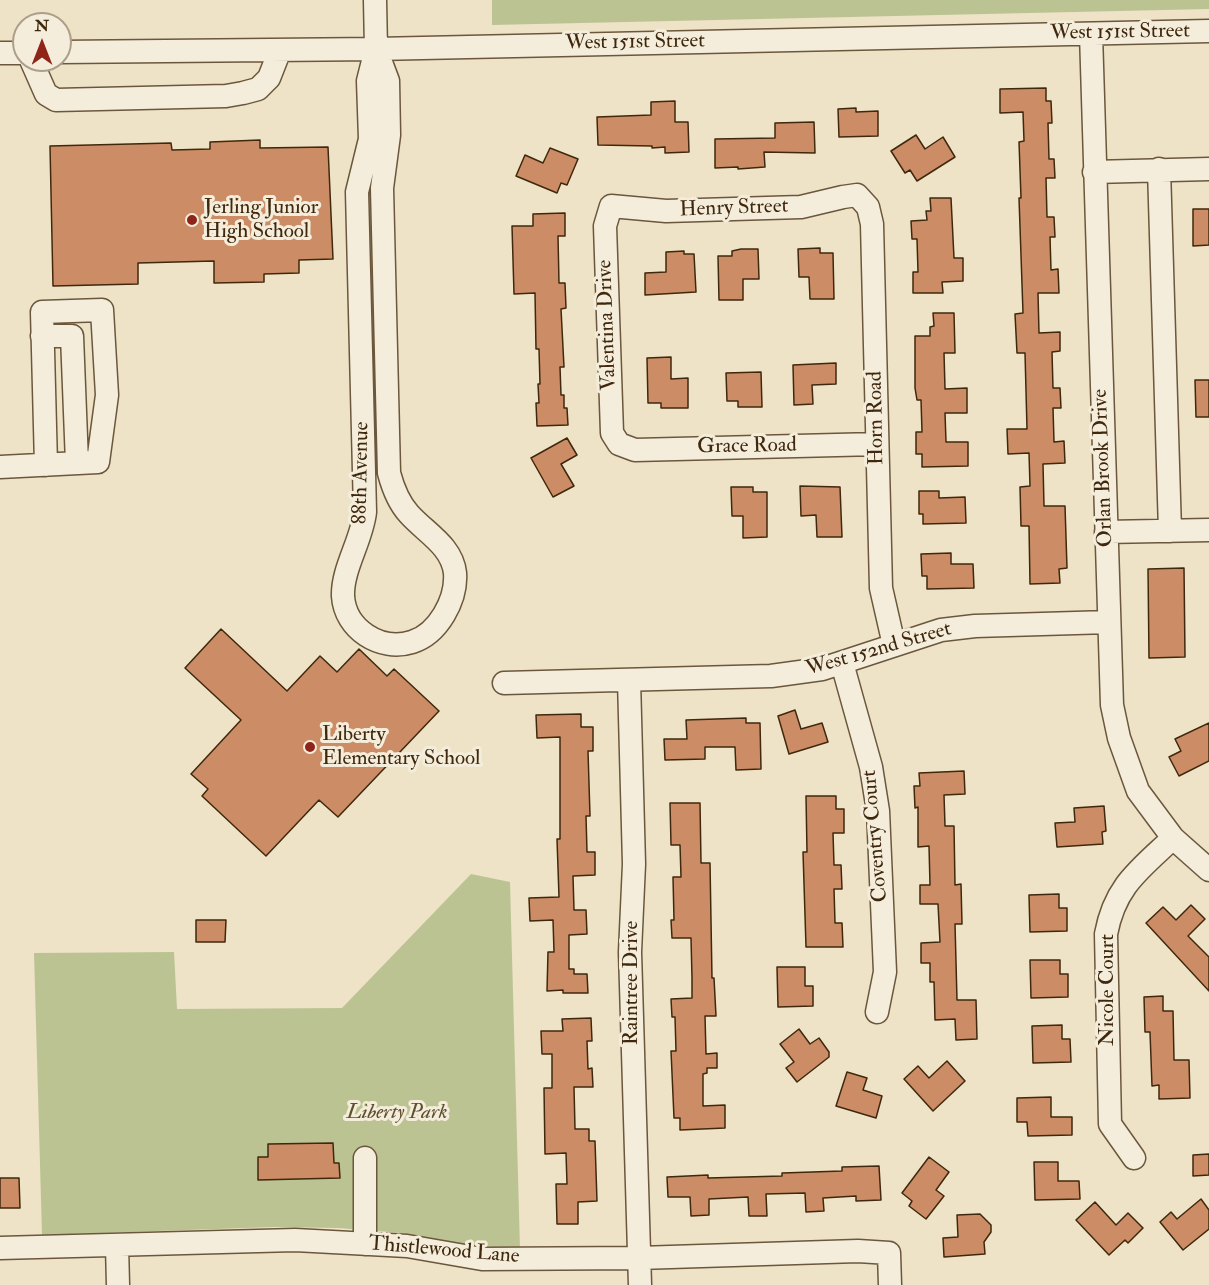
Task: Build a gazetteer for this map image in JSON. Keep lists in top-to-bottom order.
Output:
{
  "streets": {
    "street": [
      "West 151st Street",
      "Henry Street",
      "Valentina Drive",
      "Horn Road",
      "Grace Road",
      "Orlan Brook Drive",
      "88th Avenue",
      "West 152nd Street",
      "Coventry Court",
      "Raintree Drive",
      "Nicole Court",
      "Thistlewood Lane"
    ]
  },
  "crossings": [
    ["West 151st Street", "Orlan Brook Drive"],
    ["West 151st Street", "88th Avenue"],
    ["Henry Street", "Valentina Drive"],
    ["Henry Street", "Horn Road"],
    ["Valentina Drive", "Grace Road"],
    ["Horn Road", "Grace Road"],
    ["Horn Road", "West 152nd Street"],
    ["Orlan Brook Drive", "West 152nd Street"],
    ["Orlan Brook Drive", "Nicole Court"],
    ["West 152nd Street", "Coventry Court"],
    ["West 152nd Street", "Raintree Drive"],
    ["Raintree Drive", "Thistlewood Lane"]
  ],
  "parks": ["Liberty Park"],
  "places": ["Jerling Junior High School", "Liberty Elementary School"],
  "north": "top"
}
